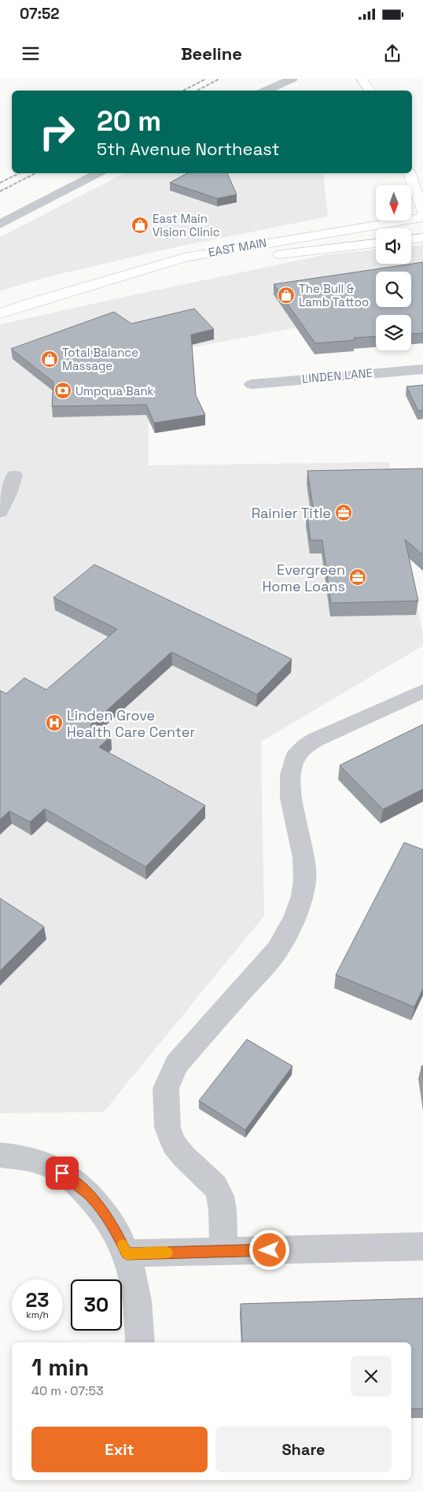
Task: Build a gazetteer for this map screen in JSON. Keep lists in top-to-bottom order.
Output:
{
  "streets": {
    "main road": ["EAST MAIN"],
    "street": ["LINDEN LANE"]
  },
  "places": {
    "shop": ["East Main Vision Clinic", "The Bull & Lamb Tattoo", "Total Balance Massage"],
    "bank": ["Umpqua Bank"],
    "office": ["Rainier Title", "Evergreen Home Loans"],
    "hospital": ["Linden Grove Health Care Center"]
  },
  "north": "bottom",
  "page": {
    "status": "07:52",
    "header": "Beeline",
    "turn": ["20 m", "5th Avenue Northeast"],
    "speed": "23 km/h",
    "limit": "30",
    "heading": ["1 min", "40 m · 07:53"],
    "buttons": ["Exit", "Share"]
  }
}
